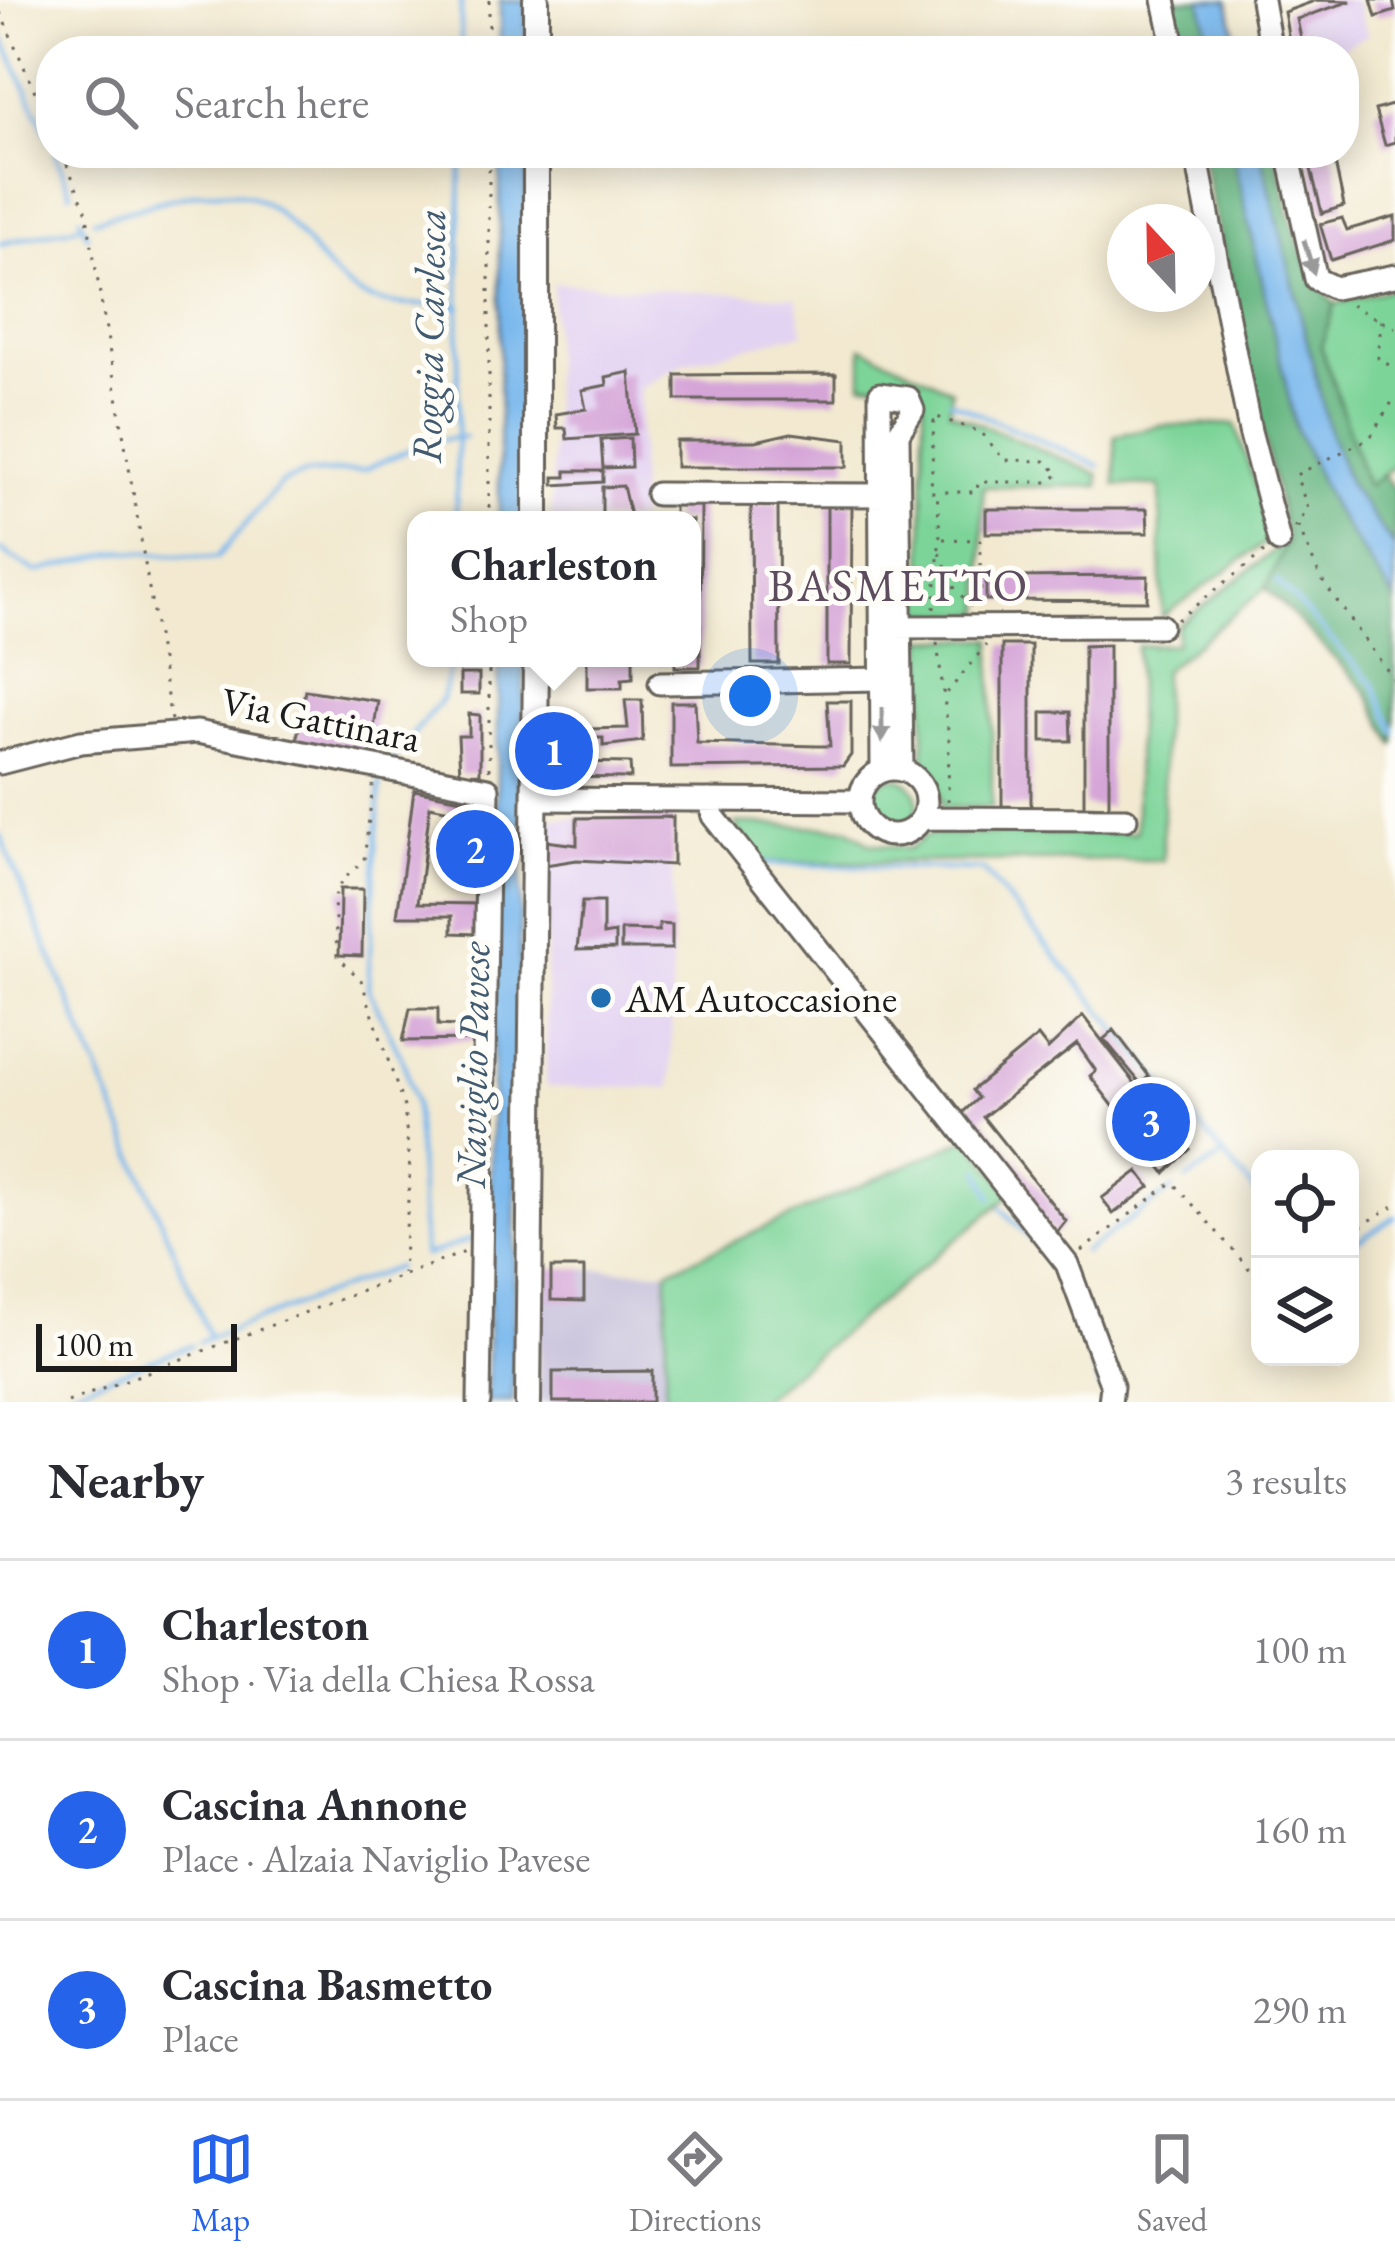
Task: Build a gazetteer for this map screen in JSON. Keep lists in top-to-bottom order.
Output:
{
  "streets": {
    "street": ["Via Gattinara"]
  },
  "districts": ["BASMETTO"],
  "water": ["Roggia Carlesca", "Naviglio Pavese"],
  "places": ["AM Autoccasione"],
  "scale_bar": "100 m",
  "north": "top",
  "page": {
    "search": "Search here",
    "popup": ["Charleston", "Shop"],
    "pins": ["1", "2", "3"],
    "scale": "100 m",
    "heading": ["Nearby", "3 results"],
    "list": [
      {
        "mark": "1",
        "name": "Charleston",
        "note": "Shop · Via della Chiesa Rossa",
        "value": "100 m"
      },
      {
        "mark": "2",
        "name": "Cascina Annone",
        "note": "Place · Alzaia Naviglio Pavese",
        "value": "160 m"
      },
      {
        "mark": "3",
        "name": "Cascina Basmetto",
        "note": "Place",
        "value": "290 m"
      }
    ],
    "nav": ["Map", "Directions", "Saved"]
  }
}
